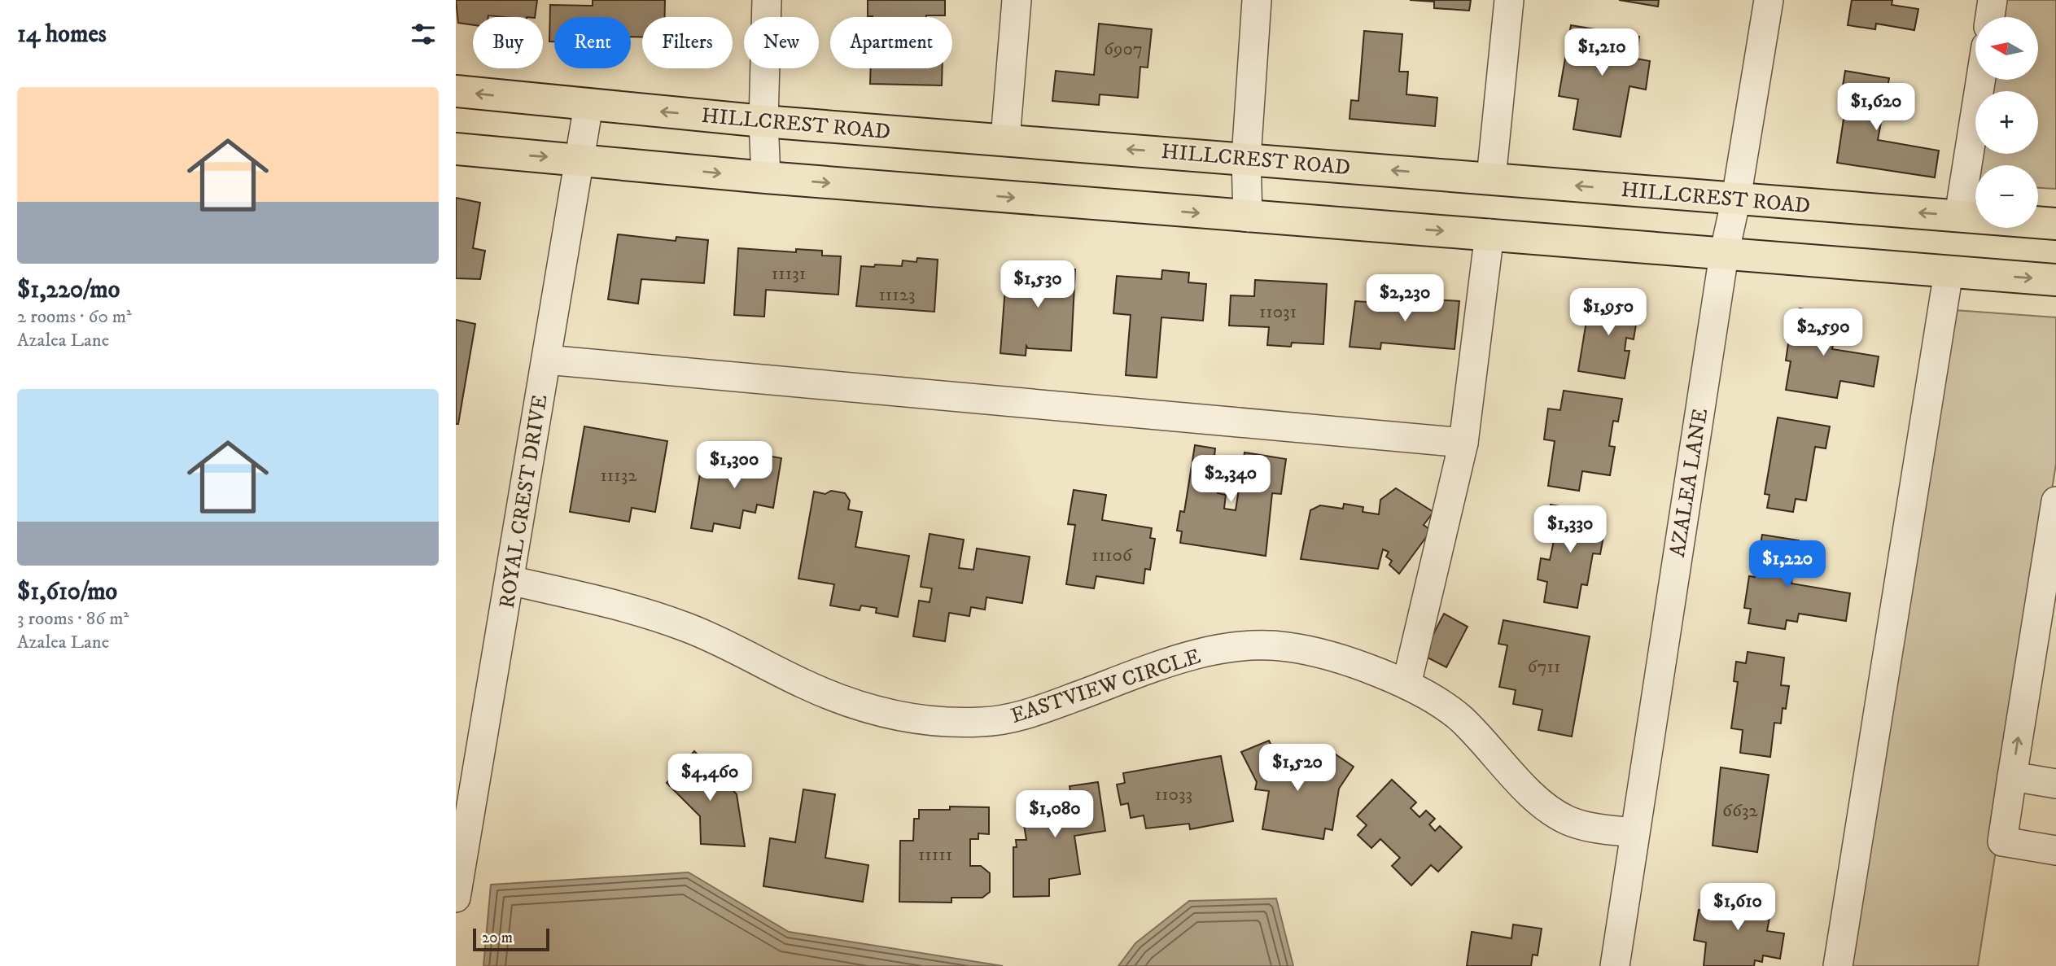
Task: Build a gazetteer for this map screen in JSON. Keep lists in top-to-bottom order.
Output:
{
  "streets": {
    "main road": ["HILLCREST ROAD"],
    "street": ["AZALEA LANE", "ROYAL CREST DRIVE", "EASTVIEW CIRCLE"]
  },
  "crossings": [
    ["HILLCREST ROAD", "AZALEA LANE"],
    ["HILLCREST ROAD", "ROYAL CREST DRIVE"],
    ["AZALEA LANE", "EASTVIEW CIRCLE"],
    ["ROYAL CREST DRIVE", "EASTVIEW CIRCLE"]
  ],
  "house_numbers": [
    "6907",
    "11131",
    "11123",
    "11031",
    "11132",
    "11106",
    "6711",
    "11033",
    "6632",
    "11111"
  ],
  "scale_bar": "20 m",
  "north": "left",
  "page": {
    "heading": "14 homes",
    "map_buttons": ["+", "−"],
    "chip": [
      "Buy",
      "Rent",
      "Filters",
      "New",
      "Apartment"
    ],
    "price": [
      "$1,210",
      "$1,620",
      "$1,530",
      "$2,230",
      "$1,950",
      "$2,590",
      "$1,300",
      "$2,340",
      "$1,330",
      "$1,220",
      "$1,520",
      "$4,460",
      "$1,080",
      "$1,610"
    ],
    "list": [
      {
        "name": "$1,220/mo",
        "note": "2 rooms · 60 m² · Azalea Lane"
      },
      {
        "name": "$1,610/mo",
        "note": "3 rooms · 86 m² · Azalea Lane"
      }
    ],
    "scale": "20 m"
  }
}
